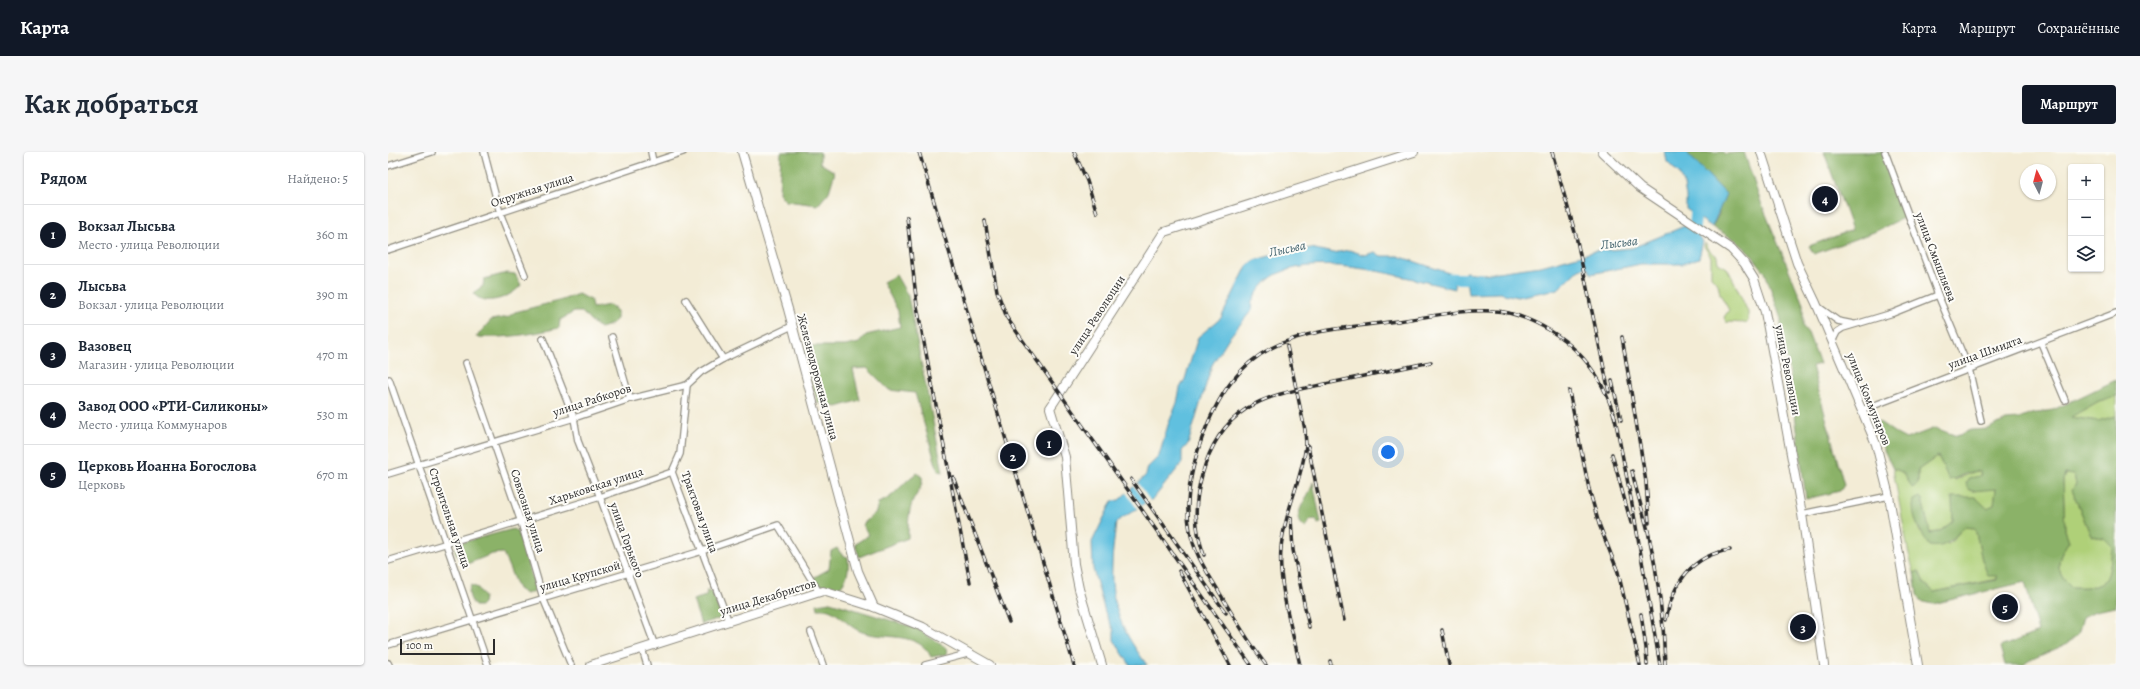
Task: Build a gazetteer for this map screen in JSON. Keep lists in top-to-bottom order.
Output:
{
  "streets": {
    "street": [
      "Окружная улица",
      "улица Смышляева",
      "улица Революции",
      "улица Шмидта",
      "Железнодорожная улица",
      "улица Коммунаров",
      "улица Рабкоров",
      "Харьковская улица",
      "Совхозная улица",
      "Трактовая улица",
      "Строительная улица",
      "улица Горького",
      "улица Крупской",
      "улица Декабристов"
    ]
  },
  "crossings": [
    ["улица Смышляева", "улица Шмидта"],
    ["улица Шмидта", "улица Коммунаров"],
    ["Железнодорожная улица", "улица Рабкоров"],
    ["Железнодорожная улица", "улица Декабристов"],
    ["улица Рабкоров", "Совхозная улица"],
    ["улица Рабкоров", "Трактовая улица"],
    ["улица Рабкоров", "Строительная улица"],
    ["улица Рабкоров", "улица Горького"],
    ["Харьковская улица", "Совхозная улица"],
    ["Харьковская улица", "Трактовая улица"],
    ["Харьковская улица", "Строительная улица"],
    ["Харьковская улица", "улица Горького"],
    ["Совхозная улица", "улица Крупской"],
    ["Трактовая улица", "улица Крупской"],
    ["Трактовая улица", "улица Декабристов"],
    ["Строительная улица", "улица Крупской"],
    ["улица Горького", "улица Крупской"],
    ["улица Горького", "улица Декабристов"],
    ["улица Крупской", "улица Декабристов"]
  ],
  "water": ["Лысьва"],
  "scale_bar": "100 m",
  "north": "top",
  "page": {
    "header": "Карта",
    "nav": ["Карта", "Маршрут", "Сохранённые"],
    "title": "Как добраться",
    "buttons": "Маршрут",
    "heading": ["Рядом", "Найдено: 5"],
    "map_buttons": ["+", "−"],
    "pins": [
      "4",
      "1",
      "2",
      "5",
      "3"
    ],
    "list": [
      {
        "mark": "1",
        "name": "Вокзал Лысьва",
        "note": "Место · улица Революции",
        "value": "360 m"
      },
      {
        "mark": "2",
        "name": "Лысьва",
        "note": "Вокзал · улица Революции",
        "value": "390 m"
      },
      {
        "mark": "3",
        "name": "Вазовец",
        "note": "Магазин · улица Революции",
        "value": "470 m"
      },
      {
        "mark": "4",
        "name": "Завод ООО «РТИ-Силиконы»",
        "note": "Место · улица Коммунаров",
        "value": "530 m"
      },
      {
        "mark": "5",
        "name": "Церковь Иоанна Богослова",
        "note": "Церковь",
        "value": "670 m"
      }
    ],
    "scale": "100 m"
  }
}
